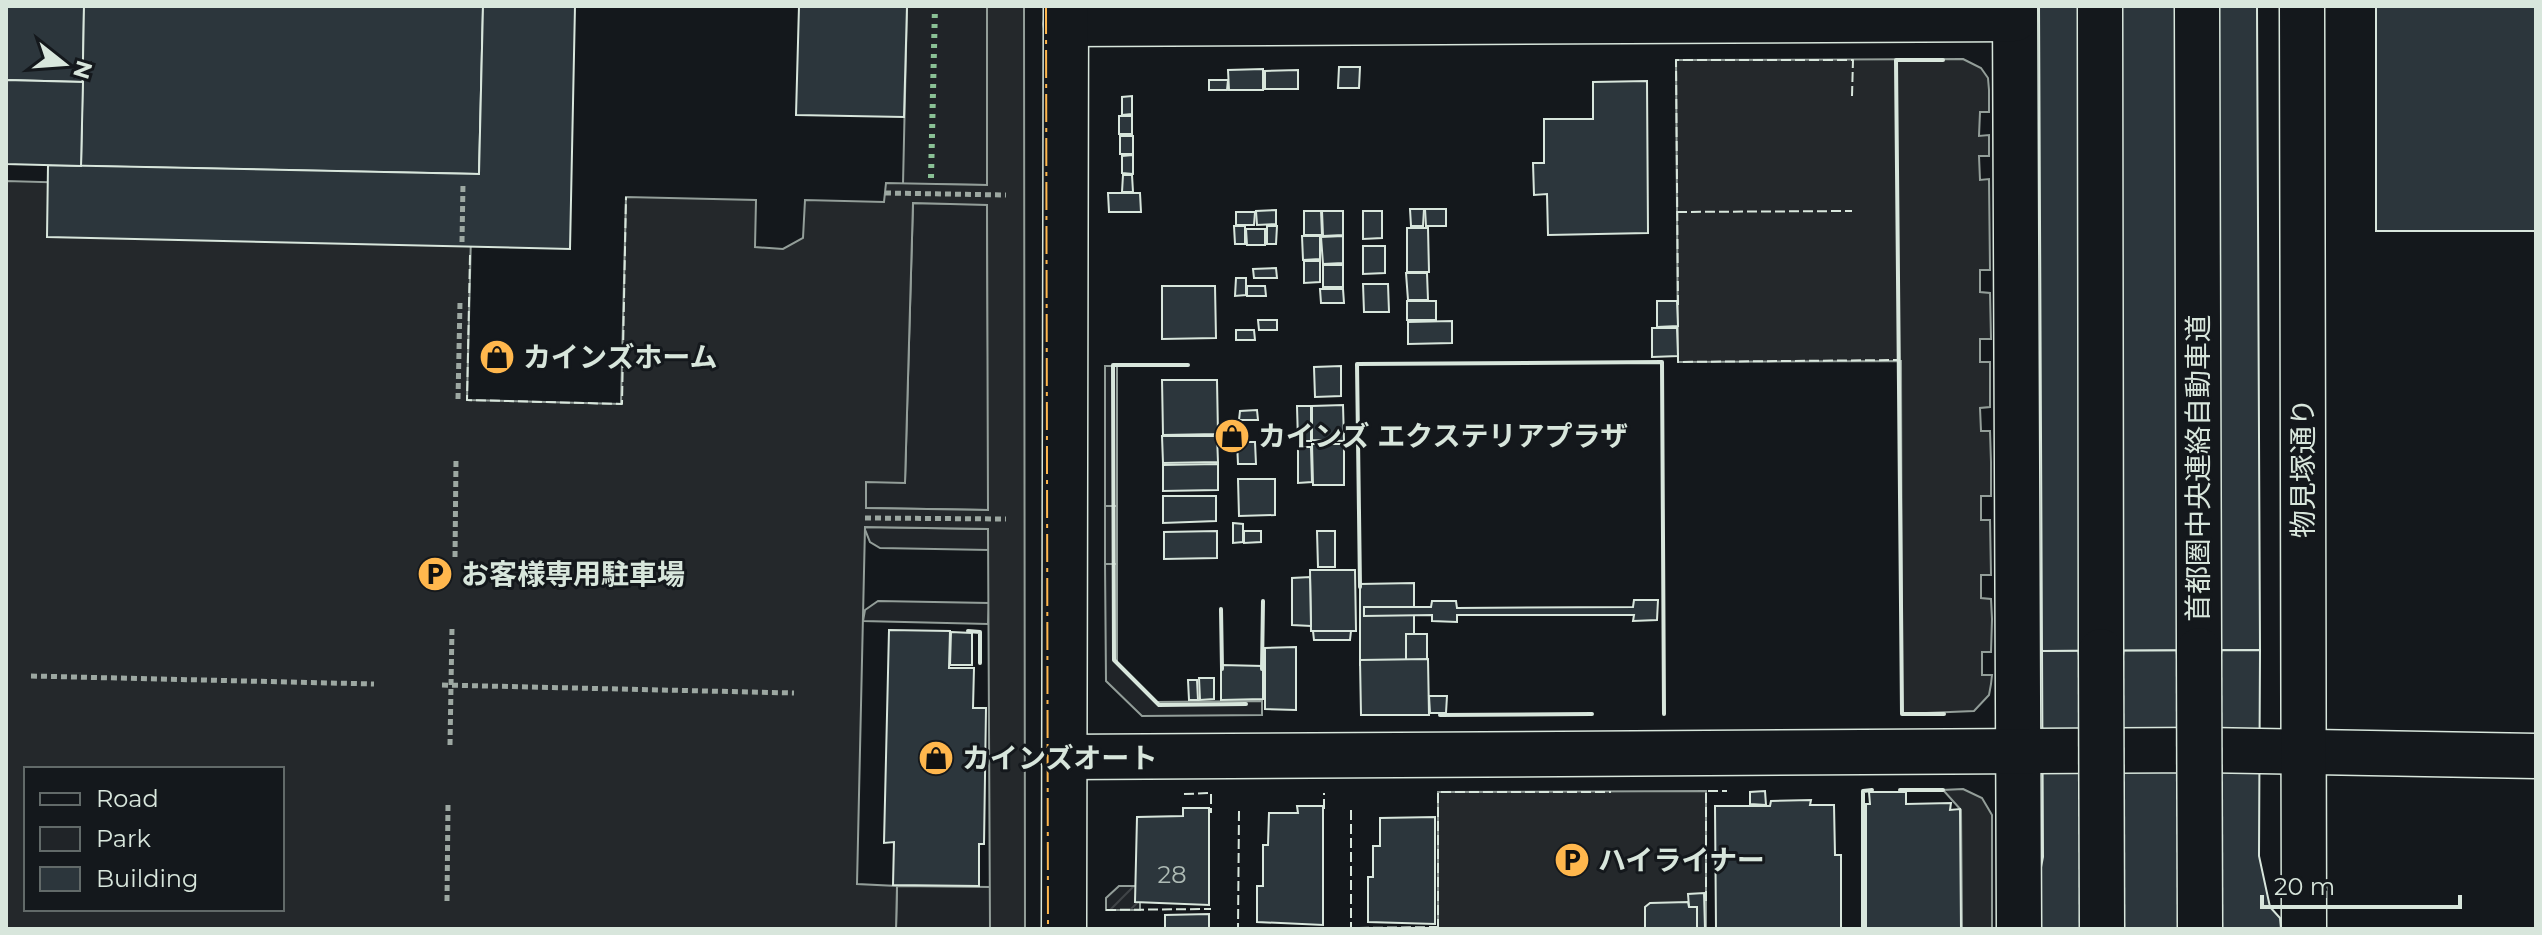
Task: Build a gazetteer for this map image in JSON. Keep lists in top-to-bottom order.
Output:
{
  "streets": {
    "main road": ["首都圏中央連絡自動車道", "物見塚通り"]
  },
  "places": {
    "shop": ["カインズホーム", "カインズ エクステリアプラザ", "カインズオート"],
    "parking": ["お客様専用駐車場", "ハイライナー"]
  },
  "house_numbers": ["28"],
  "legend": ["Road", "Park", "Building"],
  "scale_bar": "20 m",
  "north": "right"
}
